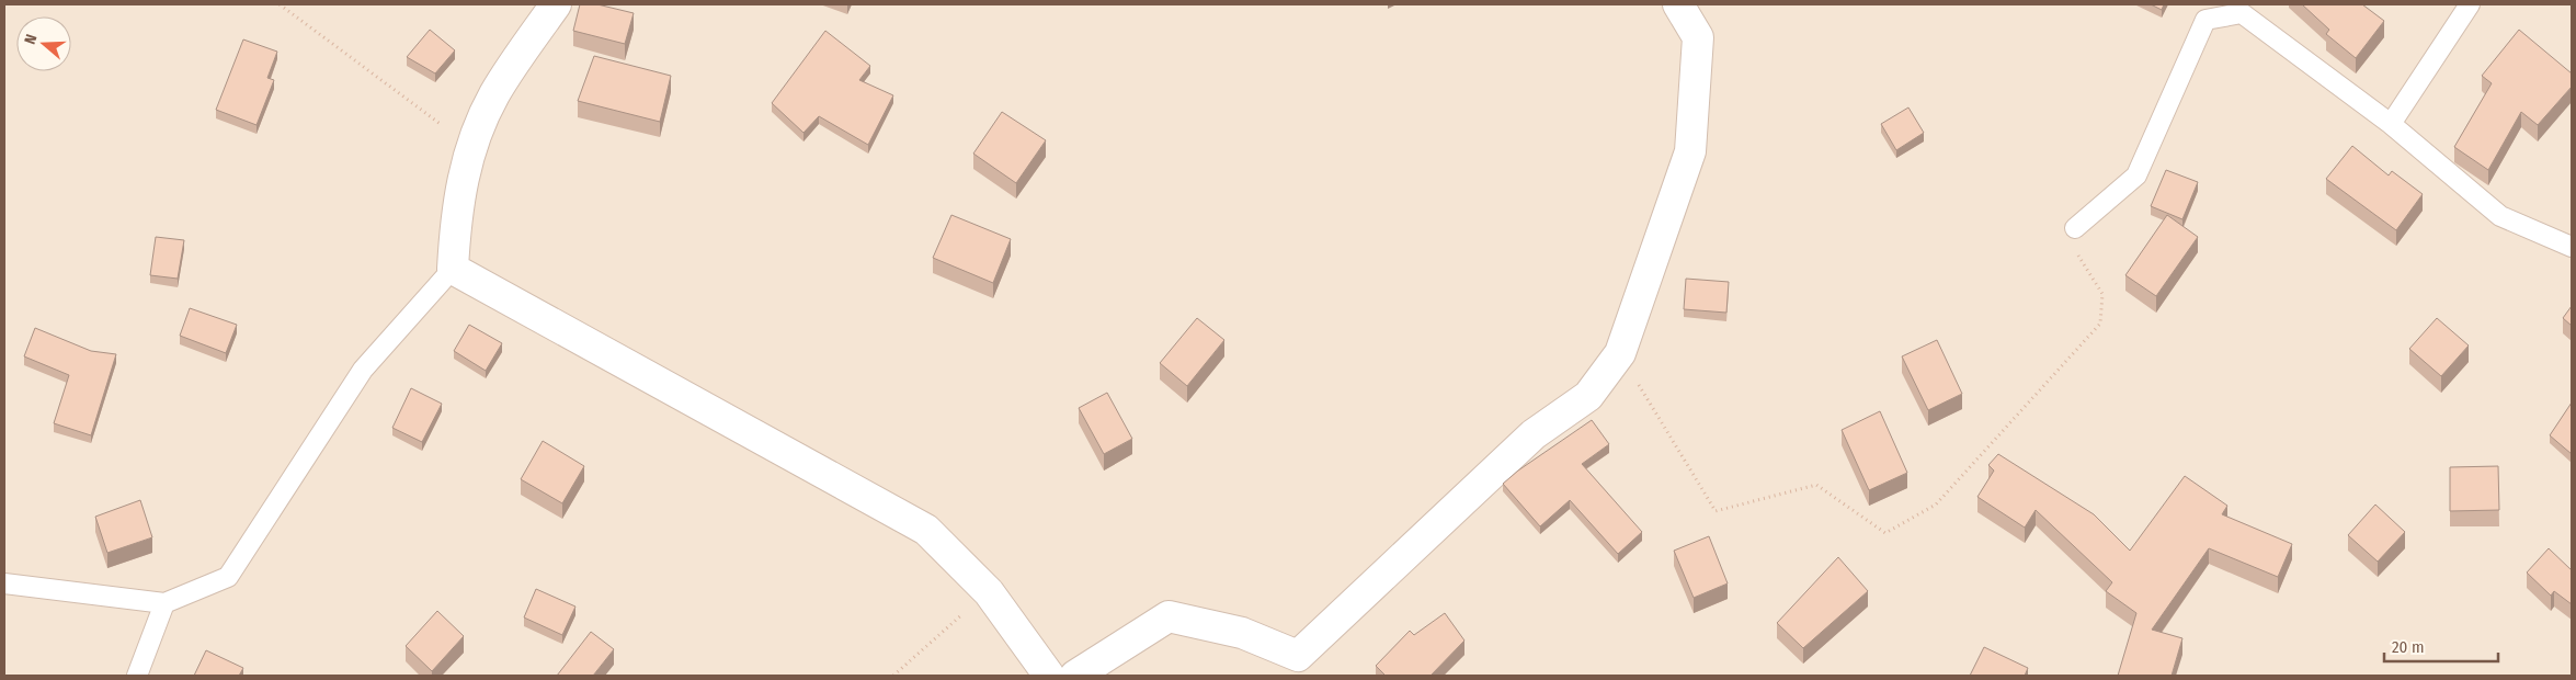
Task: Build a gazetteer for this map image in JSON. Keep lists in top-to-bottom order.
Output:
{
  "scale_bar": "20 m",
  "north": "left"
}
